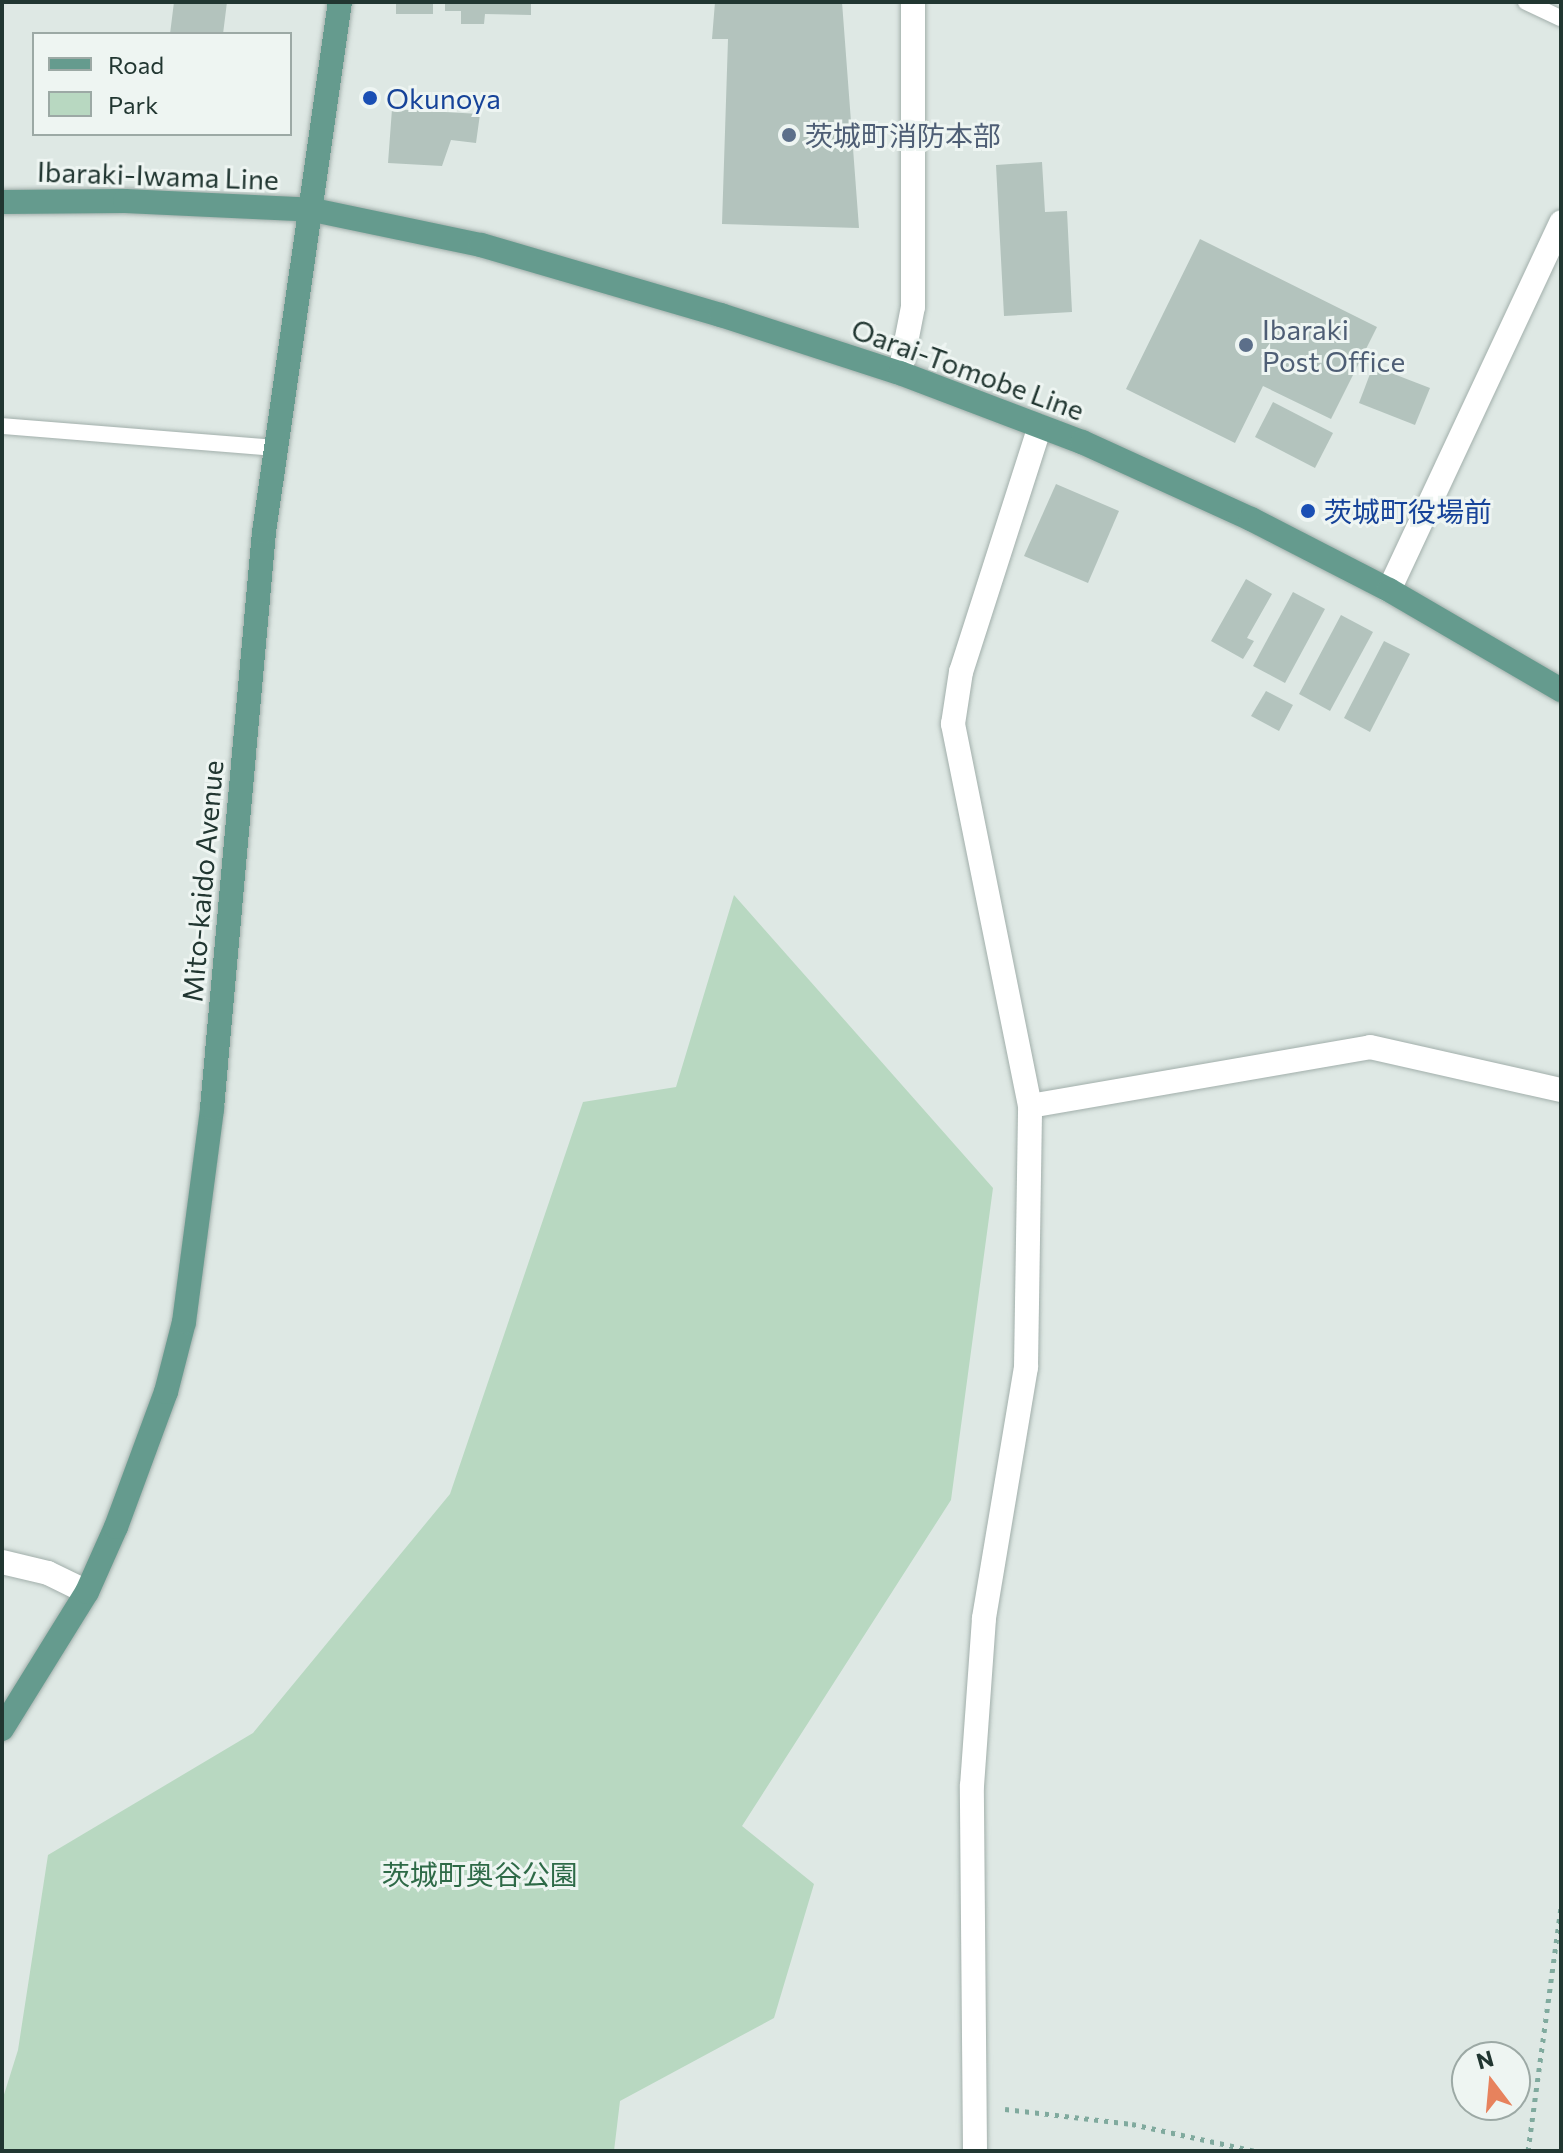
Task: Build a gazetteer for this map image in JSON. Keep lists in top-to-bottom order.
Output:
{
  "streets": {
    "main road": ["Ibaraki-Iwama Line", "Oarai-Tomobe Line", "Mito-kaido Avenue"]
  },
  "crossings": [
    ["Ibaraki-Iwama Line", "Oarai-Tomobe Line"],
    ["Ibaraki-Iwama Line", "Mito-kaido Avenue"],
    ["Oarai-Tomobe Line", "Mito-kaido Avenue"]
  ],
  "parks": ["茨城町奥谷公園"],
  "places": [
    "Okunoya",
    "茨城町消防本部",
    "Ibaraki Post Office",
    "茨城町役場前"
  ],
  "legend": ["Road", "Park"],
  "north": "top"
}
